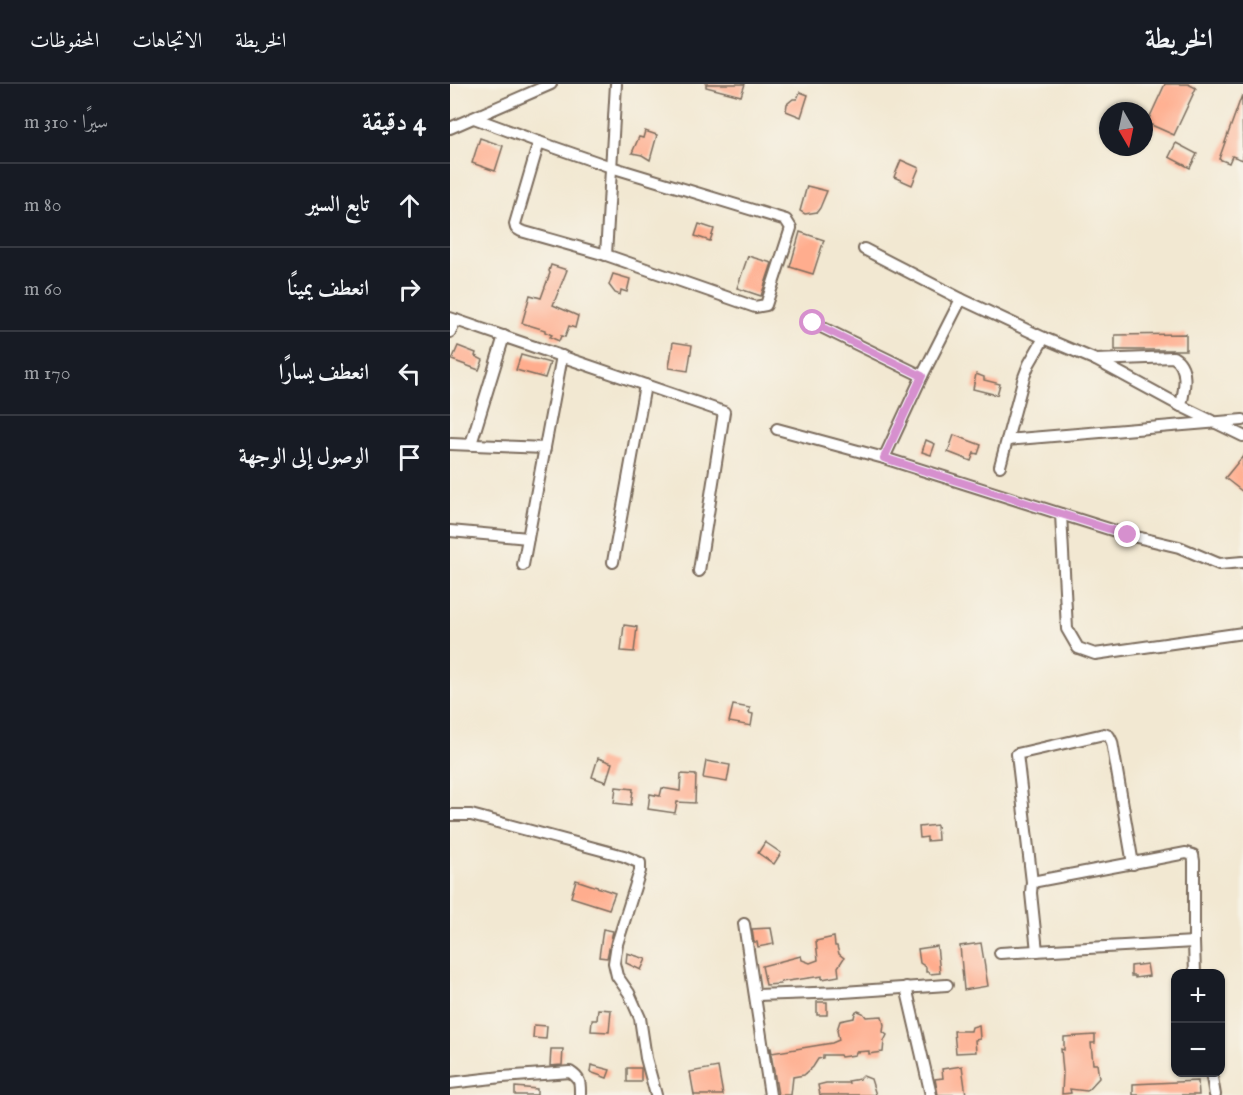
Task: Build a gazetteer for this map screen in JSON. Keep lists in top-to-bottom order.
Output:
{
  "north": "bottom",
  "page": {
    "header": "الخريطة",
    "nav": ["الخريطة", "الاتجاهات", "المحفوظات"],
    "heading": ["4 دقيقة", "سيرًا · 310 m"],
    "list": [
      ["تابع السير", "80 m"],
      ["انعطف يمينًا", "60 m"],
      ["انعطف يسارًا", "170 m"],
      "الوصول إلى الوجهة"
    ],
    "map_buttons": ["+", "−"]
  }
}
